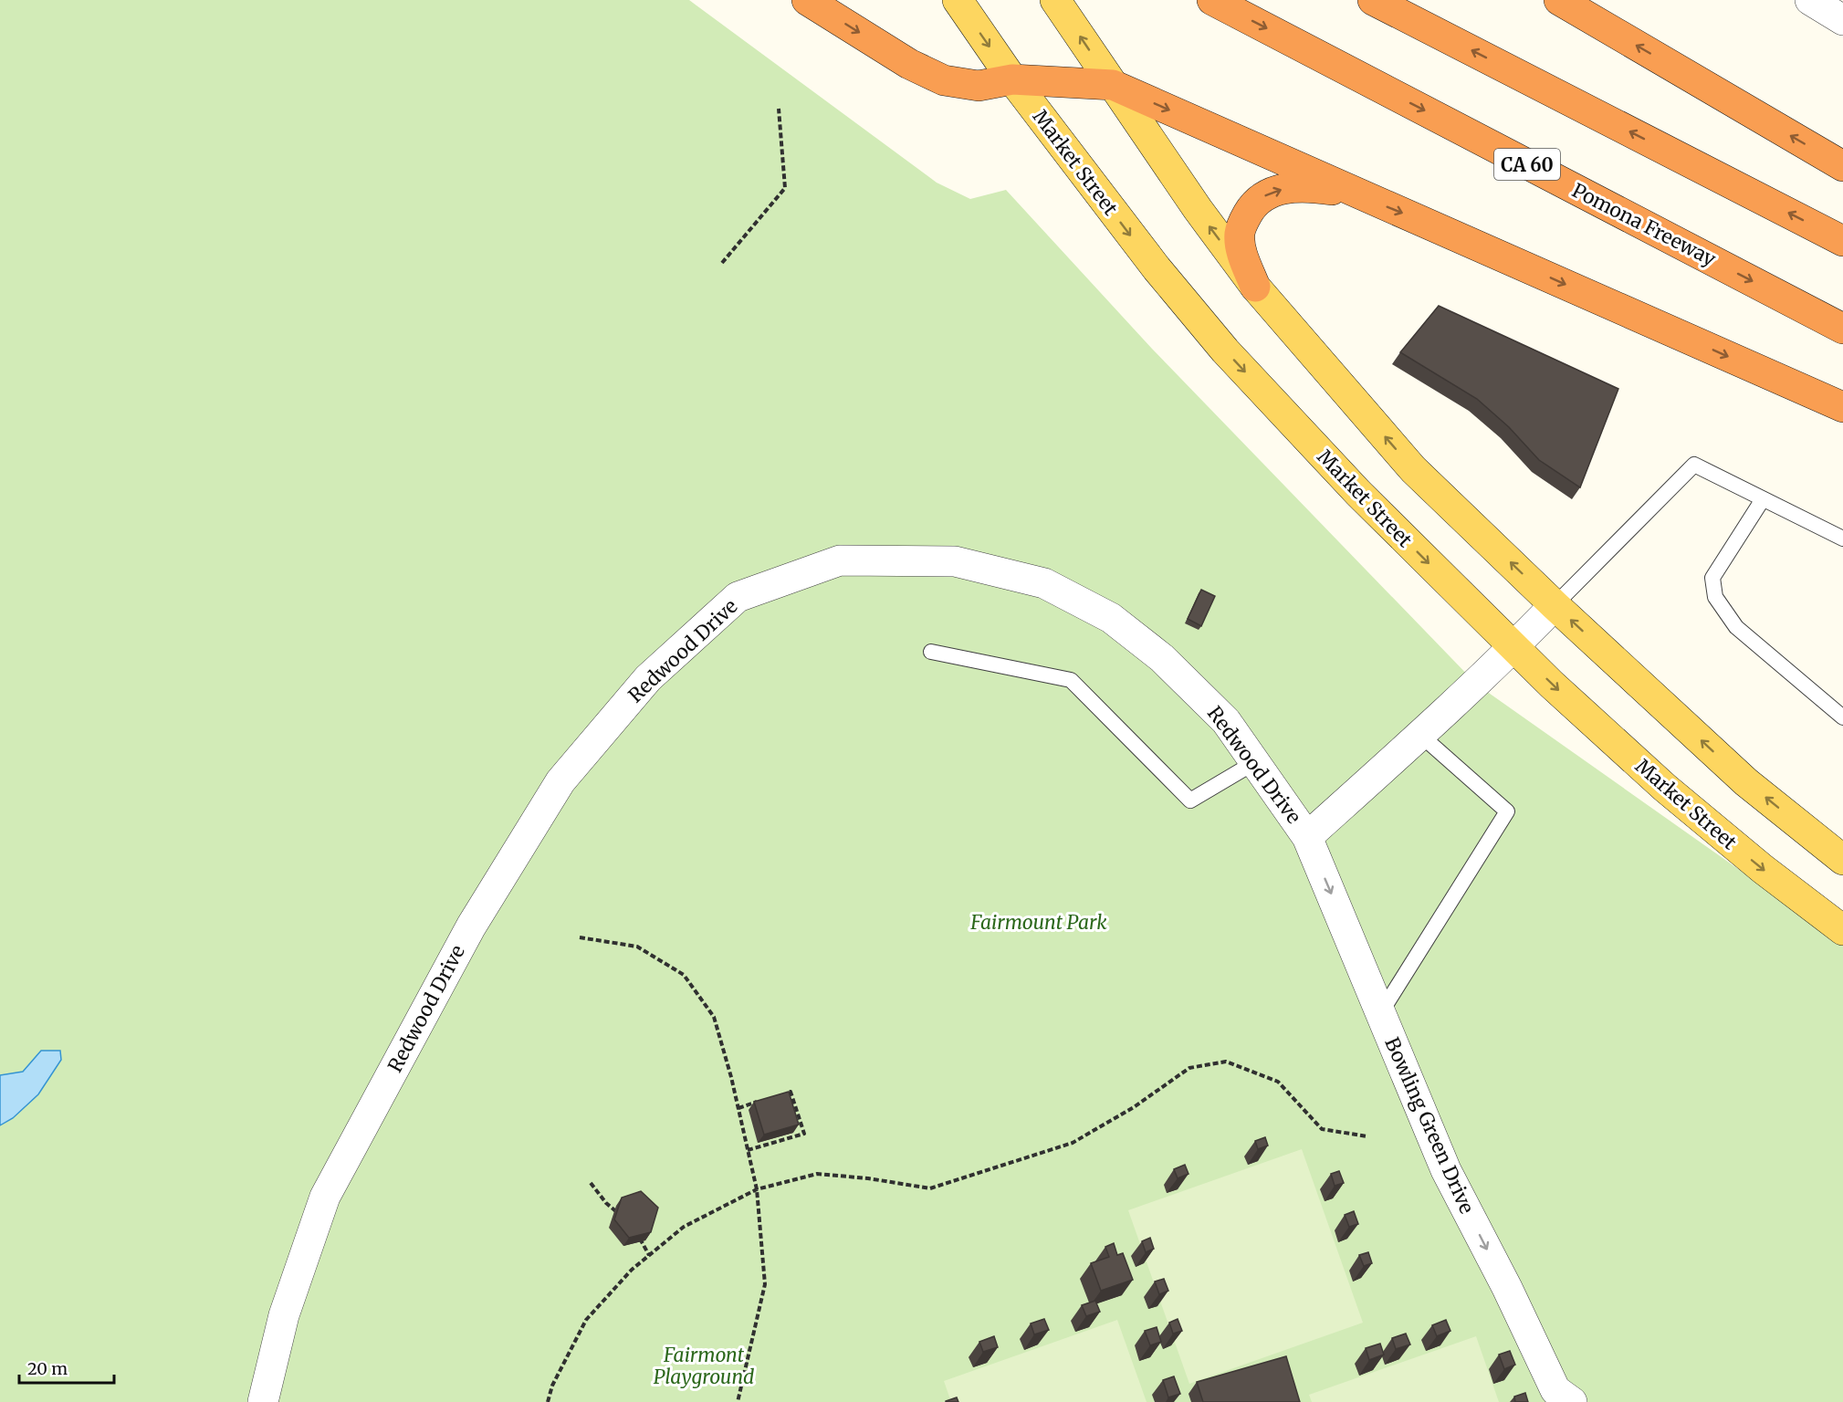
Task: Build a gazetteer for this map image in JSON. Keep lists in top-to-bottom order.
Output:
{
  "streets": {
    "highway": ["CA 60", "Pomona Freeway"],
    "main road": ["Market Street"],
    "street": ["Redwood Drive", "Bowling Green Drive"]
  },
  "crossings": [
    ["Market Street", "Redwood Drive"],
    ["Redwood Drive", "Bowling Green Drive"]
  ],
  "one_way": ["Bowling Green Drive"],
  "parks": ["Fairmount Park", "Fairmont Playground"],
  "scale_bar": "20 m"
}
